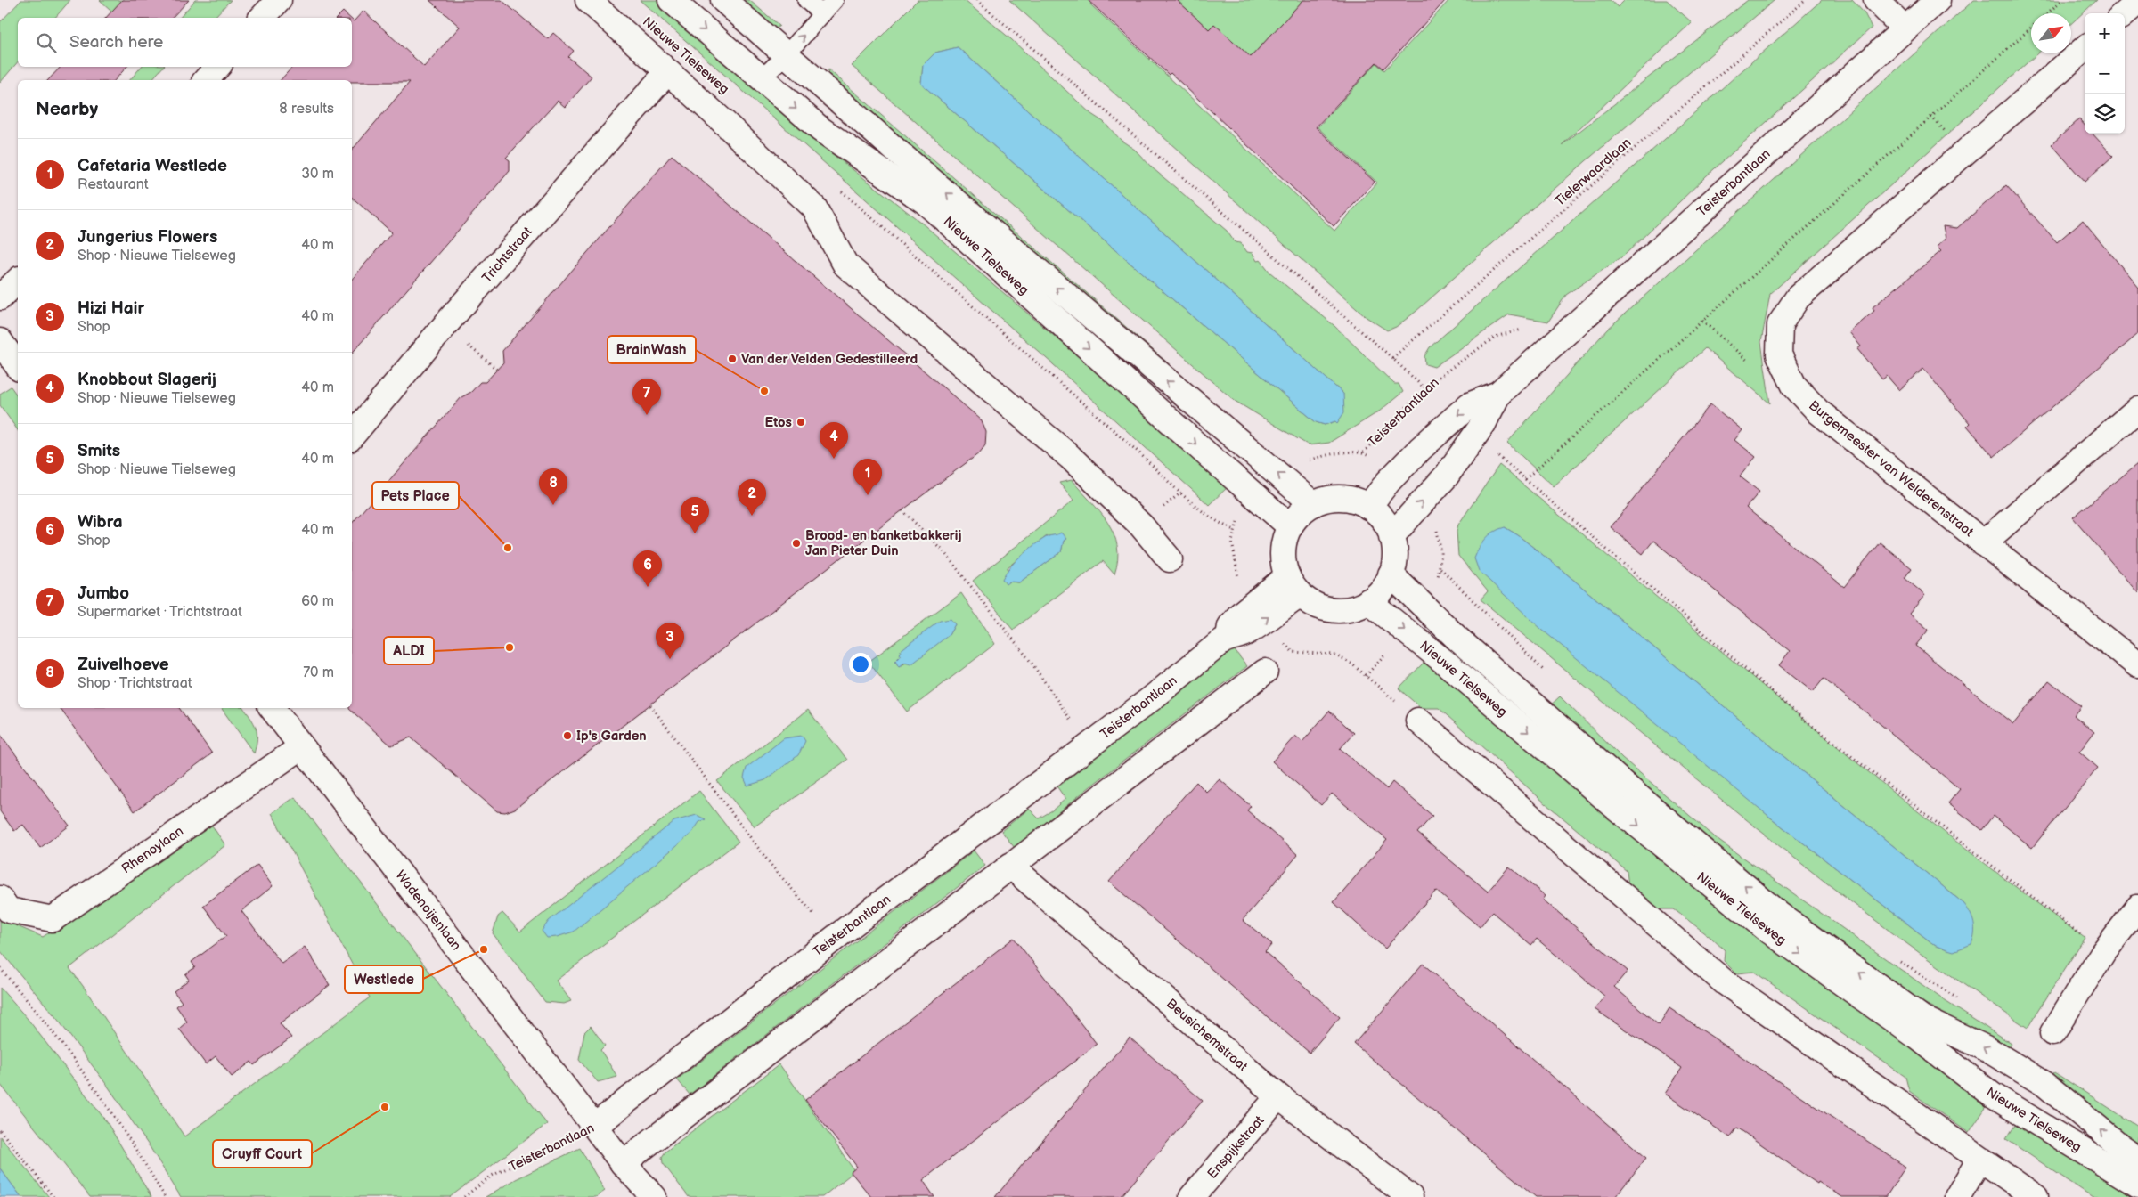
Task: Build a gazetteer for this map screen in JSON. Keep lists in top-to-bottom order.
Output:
{
  "streets": {
    "street": [
      "Nieuwe Tielseweg",
      "Teisterbantlaan",
      "Trichtstraat",
      "Burgemeester van Welderenstraat",
      "Rhenoylaan",
      "Wadenoijenlaan",
      "Beusichemstraat",
      "Enspijkstraat"
    ],
    "path": ["Tielerwaardlaan"]
  },
  "crossings": [
    ["Nieuwe Tielseweg", "Teisterbantlaan"],
    ["Nieuwe Tielseweg", "Trichtstraat"],
    ["Teisterbantlaan", "Wadenoijenlaan"],
    ["Rhenoylaan", "Wadenoijenlaan"],
    ["Beusichemstraat", "Enspijkstraat"]
  ],
  "places": [
    "Van der Velden Gedestilleerd",
    "BrainWash",
    "Etos",
    "Brood- en banketbakkerij Jan Pieter Duin",
    "Pets Place",
    "ALDI",
    "Ip's Garden",
    "Westlede",
    "Cruyff Court"
  ],
  "north": "top right",
  "page": {
    "map_buttons": ["+", "−"],
    "search": "Search here",
    "heading": ["Nearby", "8 results"],
    "list": [
      {
        "mark": "1",
        "name": "Cafetaria Westlede",
        "note": "Restaurant",
        "value": "30 m"
      },
      {
        "mark": "2",
        "name": "Jungerius Flowers",
        "note": "Shop · Nieuwe Tielseweg",
        "value": "40 m"
      },
      {
        "mark": "3",
        "name": "Hizi Hair",
        "note": "Shop",
        "value": "40 m"
      },
      {
        "mark": "4",
        "name": "Knobbout Slagerij",
        "note": "Shop · Nieuwe Tielseweg",
        "value": "40 m"
      },
      {
        "mark": "5",
        "name": "Smits",
        "note": "Shop · Nieuwe Tielseweg",
        "value": "40 m"
      },
      {
        "mark": "6",
        "name": "Wibra",
        "note": "Shop",
        "value": "40 m"
      },
      {
        "mark": "7",
        "name": "Jumbo",
        "note": "Supermarket · Trichtstraat",
        "value": "60 m"
      },
      {
        "mark": "8",
        "name": "Zuivelhoeve",
        "note": "Shop · Trichtstraat",
        "value": "70 m"
      }
    ],
    "pins": [
      "7",
      "4",
      "1",
      "8",
      "2",
      "5",
      "6",
      "3"
    ]
  }
}
